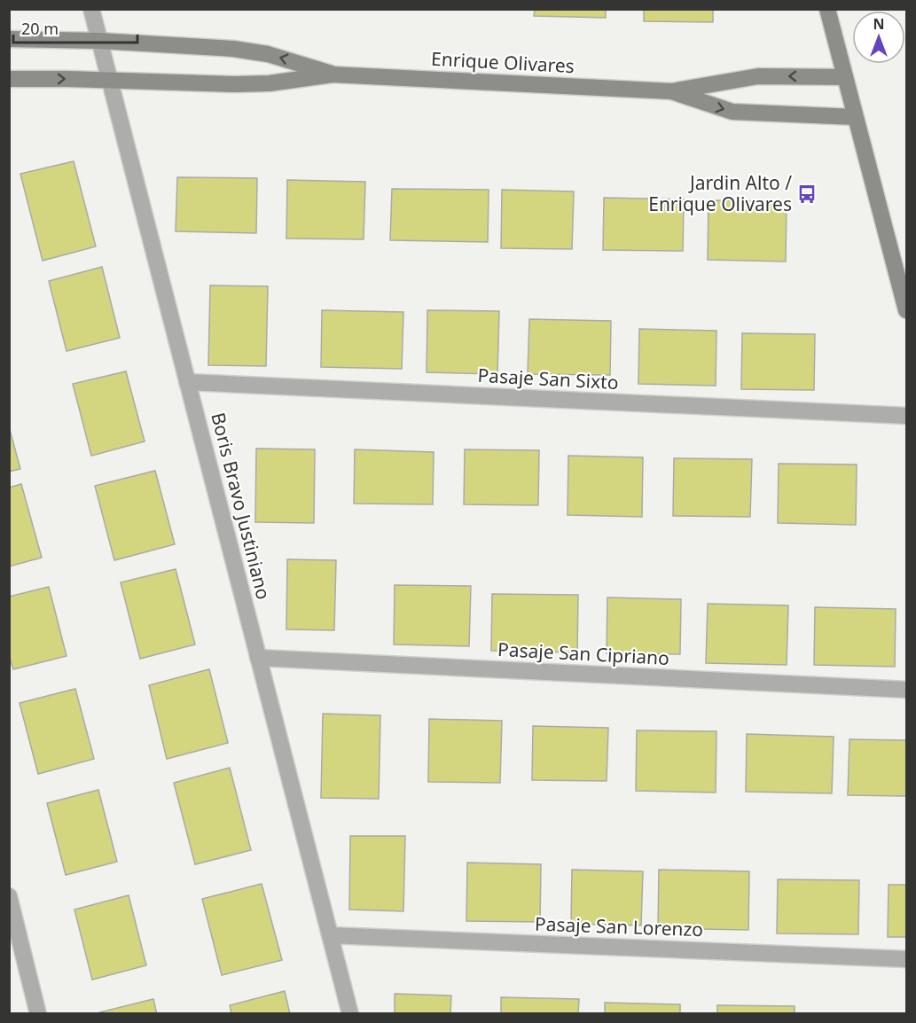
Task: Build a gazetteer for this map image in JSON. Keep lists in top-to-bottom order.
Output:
{
  "streets": {
    "street": [
      "Enrique Olivares",
      "Pasaje San Sixto",
      "Boris Bravo Justiniano",
      "Pasaje San Cipriano",
      "Pasaje San Lorenzo"
    ]
  },
  "crossings": [
    ["Enrique Olivares", "Boris Bravo Justiniano"],
    ["Pasaje San Sixto", "Boris Bravo Justiniano"],
    ["Boris Bravo Justiniano", "Pasaje San Cipriano"],
    ["Boris Bravo Justiniano", "Pasaje San Lorenzo"]
  ],
  "places": {
    "bus stop": ["Jardin Alto / Enrique Olivares"]
  },
  "scale_bar": "20 m",
  "north": "top"
}
